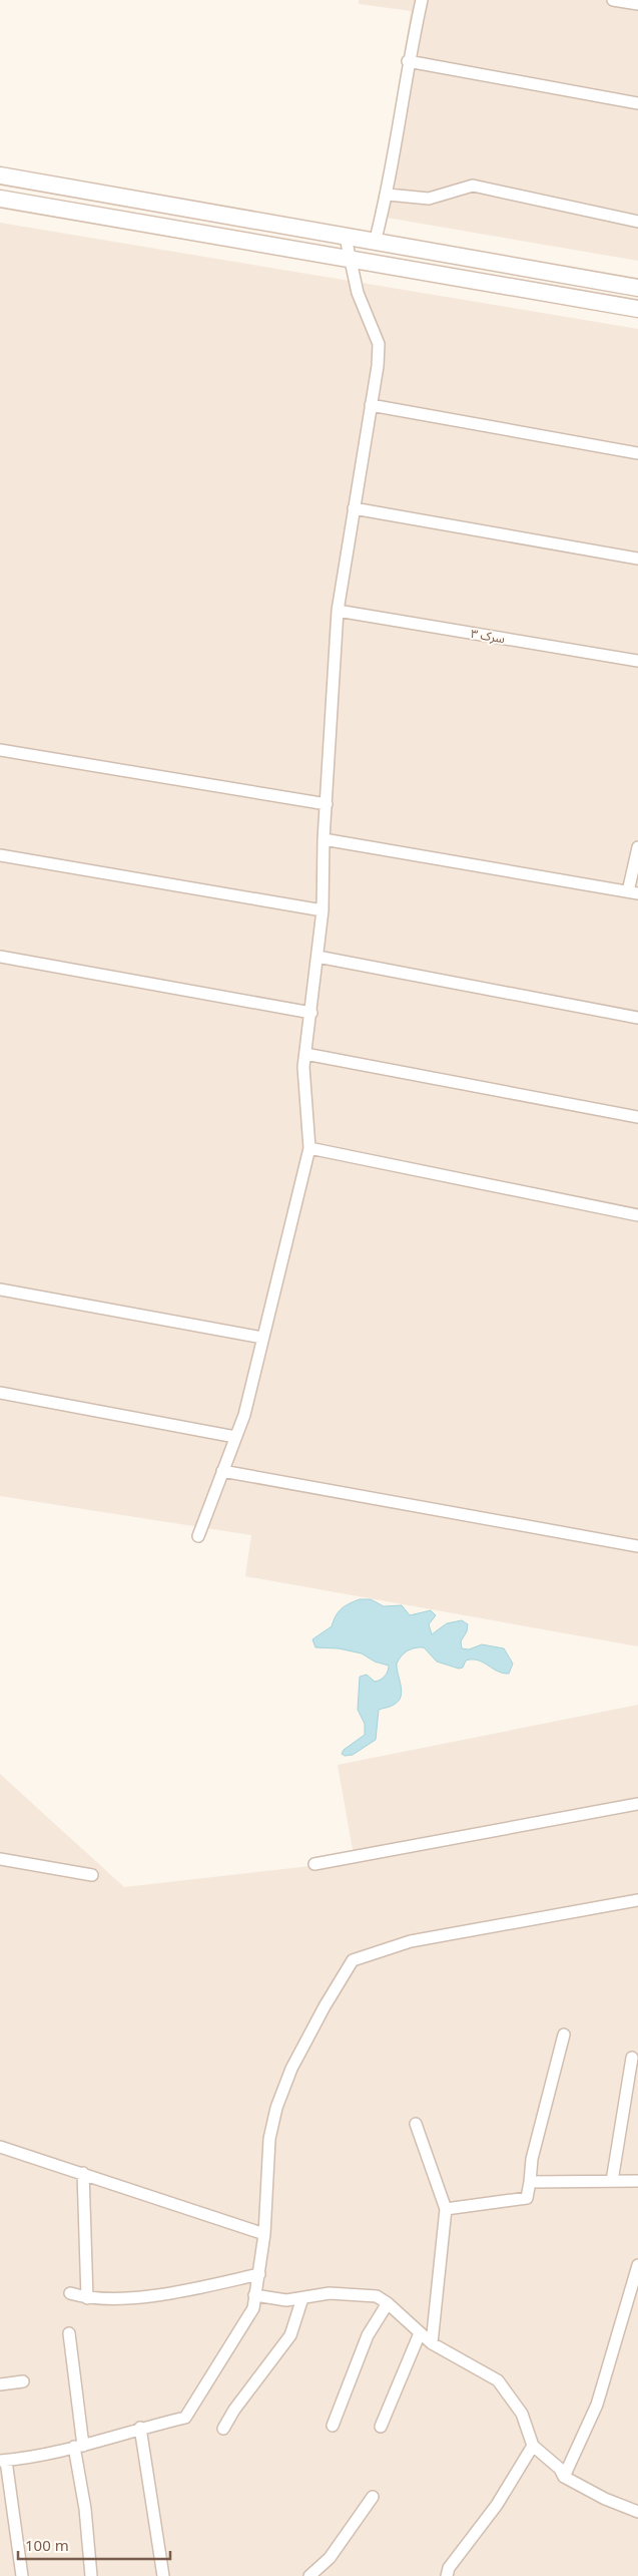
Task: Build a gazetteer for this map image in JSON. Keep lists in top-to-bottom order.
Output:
{
  "streets": {
    "street": ["سرک ۳"]
  },
  "scale_bar": "100 m"
}
